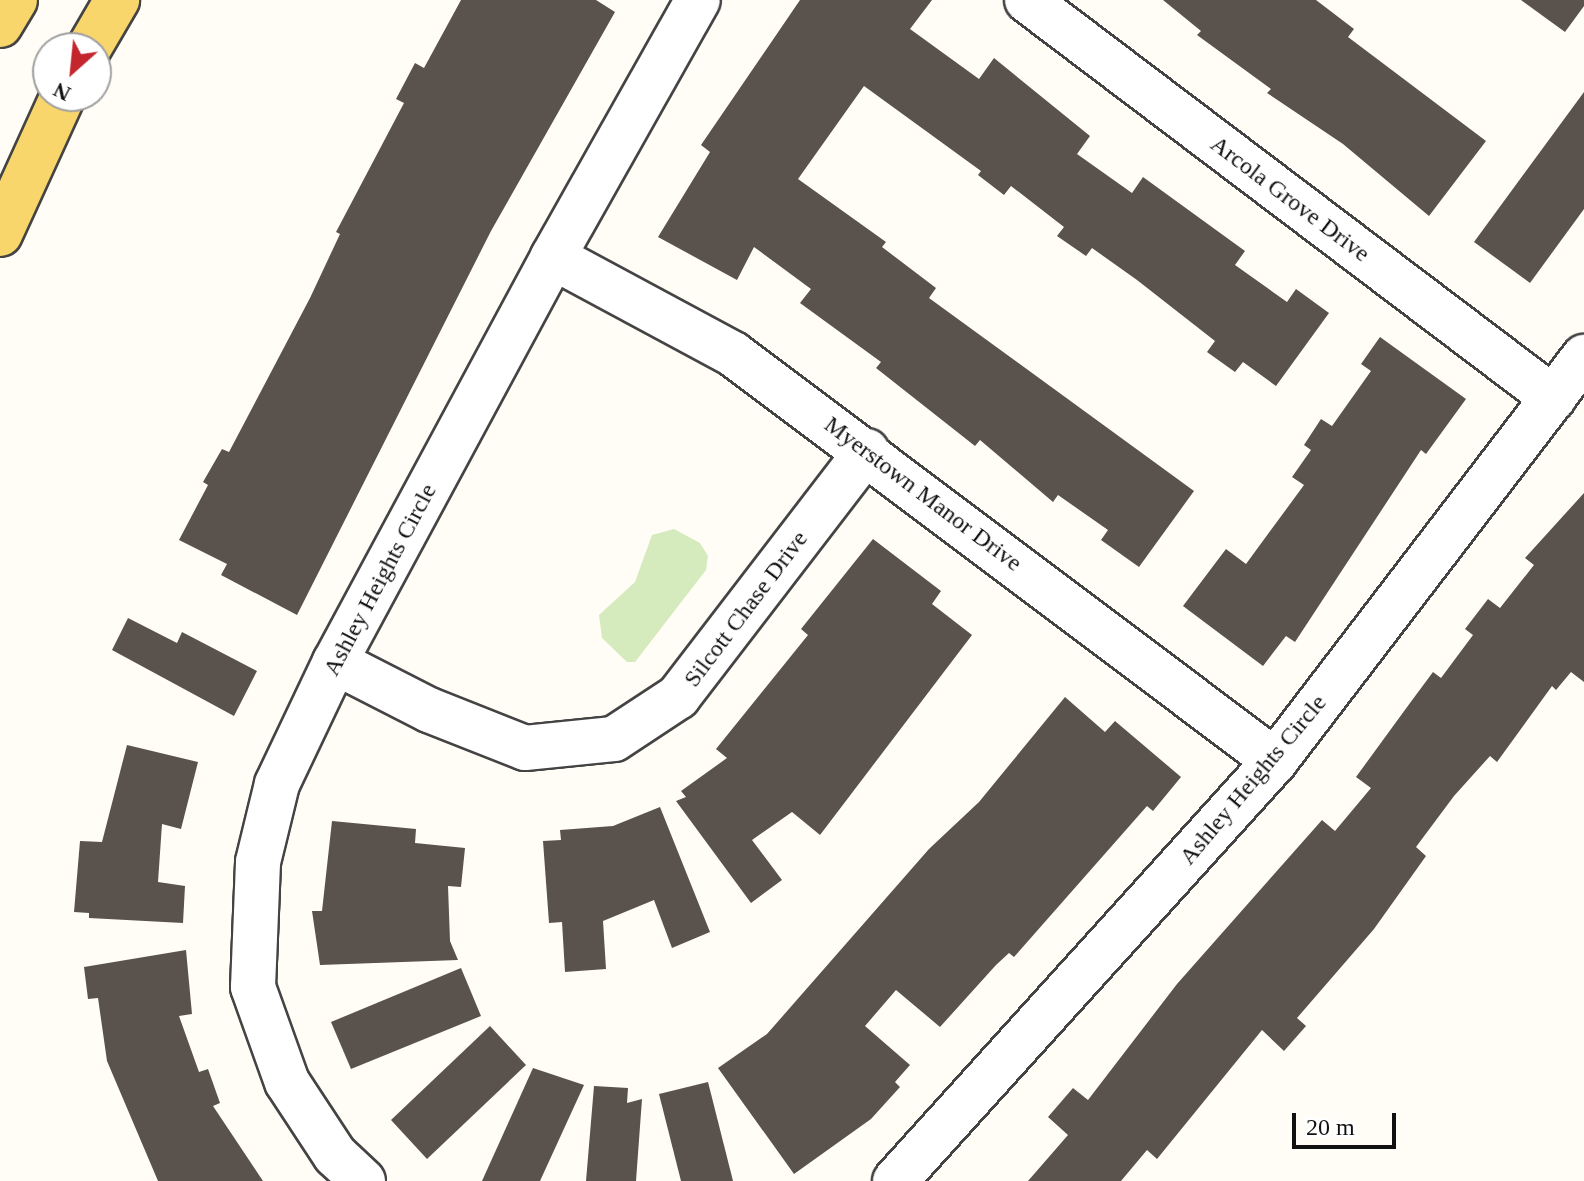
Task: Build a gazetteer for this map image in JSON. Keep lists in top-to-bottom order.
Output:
{
  "streets": {
    "street": [
      "Arcola Grove Drive",
      "Myerstown Manor Drive",
      "Ashley Heights Circle",
      "Silcott Chase Drive"
    ]
  },
  "crossings": [
    ["Arcola Grove Drive", "Ashley Heights Circle"],
    ["Myerstown Manor Drive", "Ashley Heights Circle"],
    ["Myerstown Manor Drive", "Silcott Chase Drive"],
    ["Ashley Heights Circle", "Silcott Chase Drive"]
  ],
  "scale_bar": "20 m",
  "north": "bottom left"
}
